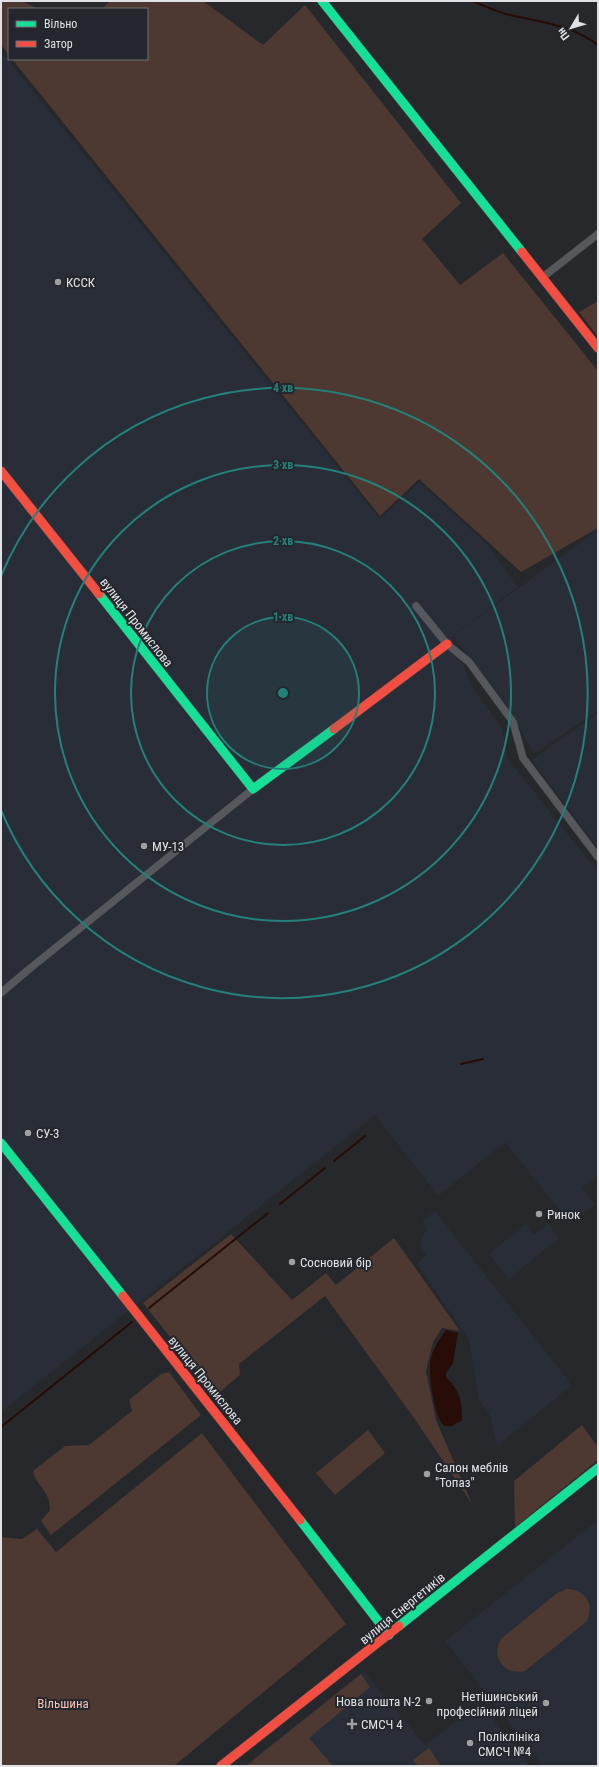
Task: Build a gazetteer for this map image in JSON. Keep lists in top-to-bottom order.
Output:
{
  "streets": {
    "street": ["вулиця Промислова", "вулиця Енергетиків"]
  },
  "crossings": [
    ["вулиця Промислова", "вулиця Енергетиків"]
  ],
  "parks": ["Вільшина"],
  "places": {
    "other": [
      "КССК",
      "МУ-13",
      "СУ-3",
      "Ринок",
      "Сосновий бір",
      "Салон меблів \"Топаз\"",
      "Нова пошта N-2",
      "Нетішинський професійний ліцей",
      "Поліклініка СМСЧ №4"
    ],
    "health": ["СМСЧ 4"]
  },
  "legend": ["Вільно", "Затор"],
  "north": "bottom left",
  "rings": [
    "4 хв",
    "3 хв",
    "2 хв",
    "1 хв"
  ]
}
